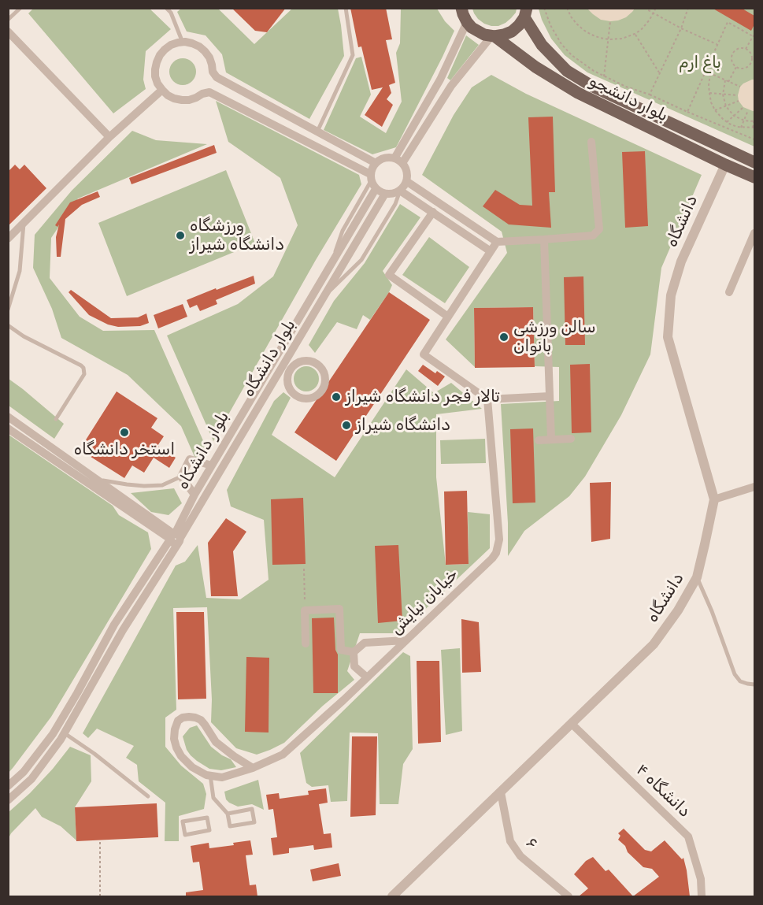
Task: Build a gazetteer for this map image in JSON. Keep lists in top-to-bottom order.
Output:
{
  "streets": {
    "main road": ["بلوار دانشجو"],
    "street": [
      "دانشگاه",
      "بلوار دانشگاه",
      "بلوار دانشکاه",
      "خیابان نیایش",
      "۴ دانشگاه",
      "۶"
    ]
  },
  "crossings": [
    ["بلوار دانشجو", "دانشگاه"],
    ["دانشگاه", "۴ دانشگاه"],
    ["دانشگاه", "۶"],
    ["بلوار دانشگاه", "بلوار دانشکاه"]
  ],
  "parks": ["باغ ارم"],
  "places": [
    "ورزشگاه دانشگاه شیراز",
    "سالن ورزشی بانوان",
    "تالار فجر دانشگاه شیراز",
    "دانشگاه شیراز",
    "استخر دانشگاه"
  ]
}
